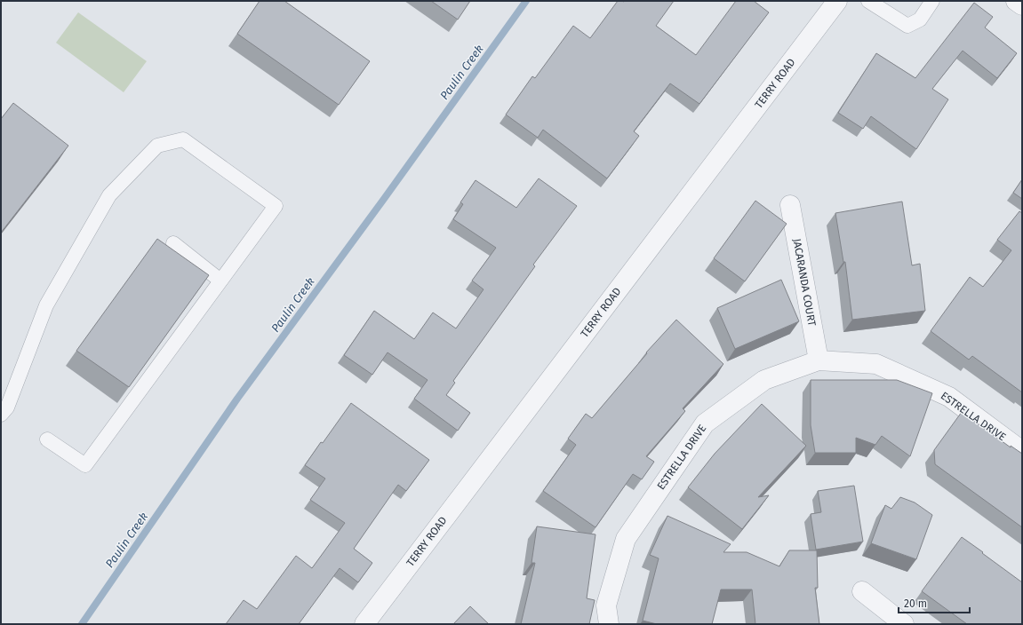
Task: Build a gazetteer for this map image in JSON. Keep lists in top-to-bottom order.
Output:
{
  "streets": {
    "street": ["TERRY ROAD", "JACARANDA COURT", "ESTRELLA DRIVE"]
  },
  "crossings": [
    ["JACARANDA COURT", "ESTRELLA DRIVE"]
  ],
  "water": ["Paulin Creek"],
  "scale_bar": "20 m"
}
